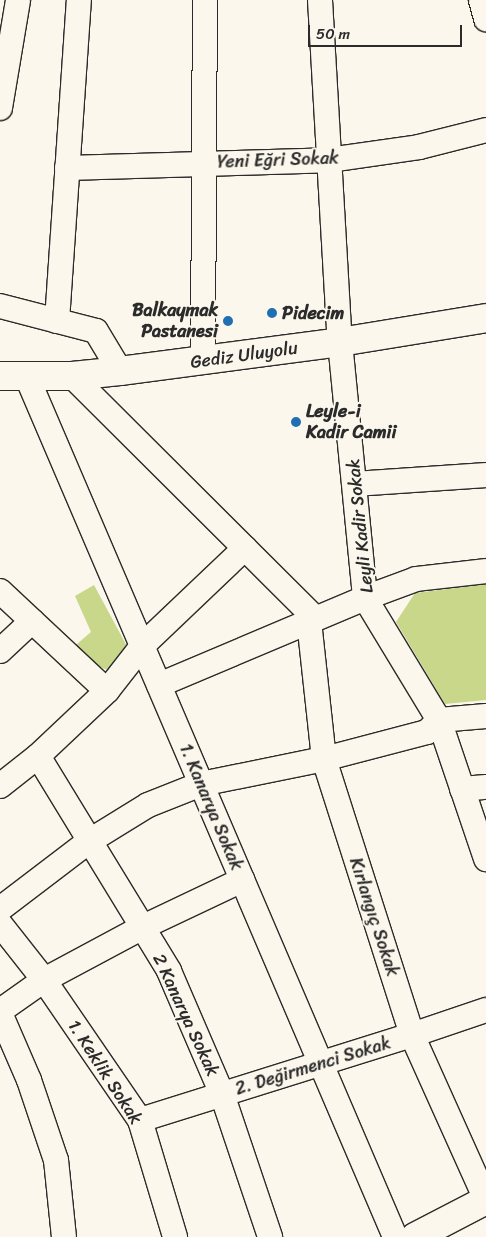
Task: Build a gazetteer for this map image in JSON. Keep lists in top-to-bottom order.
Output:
{
  "streets": {
    "street": [
      "Yeni Eğri Sokak",
      "Gediz Uluyolu",
      "Leyli Kadir Sokak",
      "1. Kanarya Sokak",
      "Kırlangıç Sokak",
      "2 Kanarya Sokak",
      "2. Değirmenci Sokak",
      "1. Keklik Sokak"
    ]
  },
  "crossings": [
    ["Yeni Eğri Sokak", "Leyli Kadir Sokak"],
    ["Gediz Uluyolu", "Leyli Kadir Sokak"],
    ["Gediz Uluyolu", "1. Kanarya Sokak"],
    ["1. Kanarya Sokak", "2. Değirmenci Sokak"],
    ["Kırlangıç Sokak", "2. Değirmenci Sokak"],
    ["2 Kanarya Sokak", "2. Değirmenci Sokak"],
    ["2. Değirmenci Sokak", "1. Keklik Sokak"]
  ],
  "places": ["Pidecim", "Balkaymak Pastanesi", "Leyle-i Kadir Camii"],
  "scale_bar": "50 m"
}
